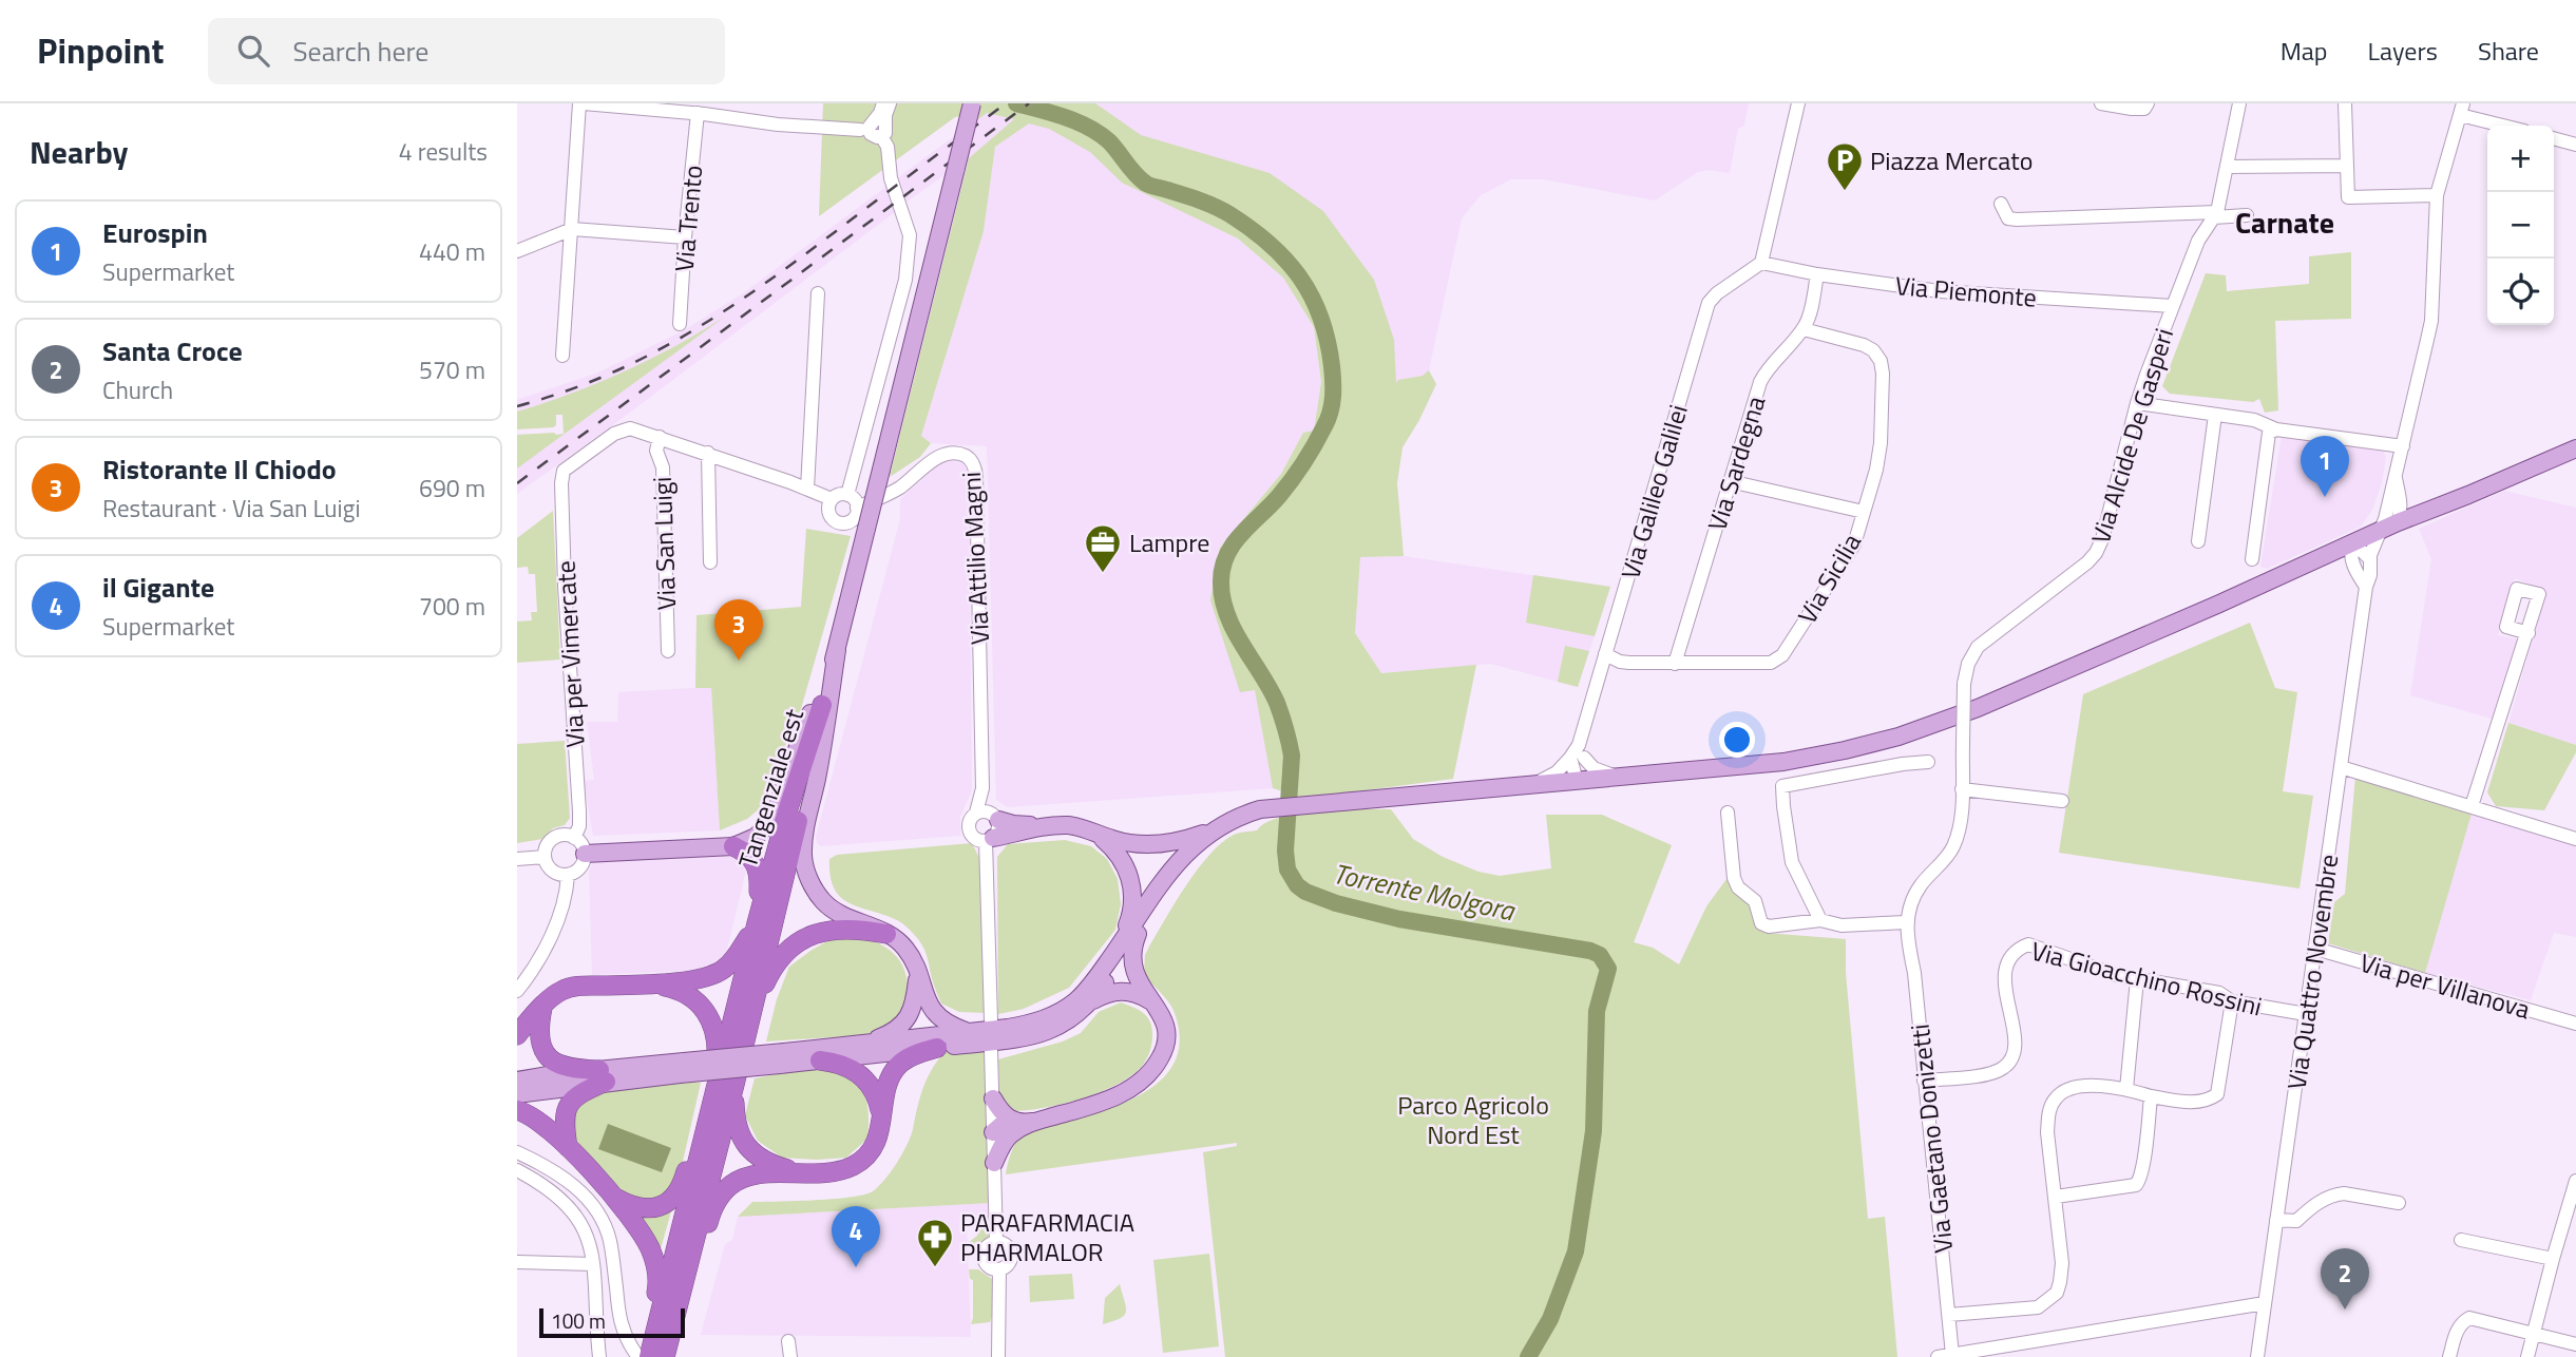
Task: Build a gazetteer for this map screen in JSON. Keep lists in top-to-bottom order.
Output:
{
  "streets": {
    "highway": ["Tangenziale est"],
    "street": [
      "Via Trento",
      "Via Piemonte",
      "Via Alcide De Gasperi",
      "Via Sardegna",
      "Via Galileo Galilei",
      "Via San Luigi",
      "Via Attilio Magni",
      "Via Sicilia",
      "Via per Vimercate",
      "Via Quattro Novembre",
      "Via Gioacchino Rossini",
      "Via per Villanova",
      "Via Gaetano Donizetti"
    ]
  },
  "crossings": [
    ["Via Piemonte", "Via Alcide De Gasperi"],
    ["Via Piemonte", "Via Sardegna"],
    ["Via Piemonte", "Via Galileo Galilei"],
    ["Via Alcide De Gasperi", "Via Gaetano Donizetti"],
    ["Via Sardegna", "Via Sicilia"],
    ["Via Galileo Galilei", "Via Sicilia"],
    ["Via San Luigi", "Via Attilio Magni"],
    ["Via San Luigi", "Via per Vimercate"],
    ["Via Quattro Novembre", "Via Gioacchino Rossini"],
    ["Via Quattro Novembre", "Via per Villanova"],
    ["Via Gioacchino Rossini", "Via Gaetano Donizetti"]
  ],
  "districts": ["Carnate"],
  "water": ["Torrente Molgora"],
  "parks": ["Parco Agricolo Nord Est"],
  "places": {
    "parking": ["Piazza Mercato"],
    "office": ["Lampre"],
    "pharmacy": ["PARAFARMACIA PHARMALOR"]
  },
  "scale_bar": "100 m",
  "page": {
    "header": "Pinpoint",
    "search": "Search here",
    "nav": ["Map", "Layers", "Share"],
    "heading": ["Nearby", "4 results"],
    "map_buttons": ["+", "−"],
    "list": [
      {
        "mark": "1",
        "name": "Eurospin",
        "note": "Supermarket",
        "value": "440 m"
      },
      {
        "mark": "2",
        "name": "Santa Croce",
        "note": "Church",
        "value": "570 m"
      },
      {
        "mark": "3",
        "name": "Ristorante Il Chiodo",
        "note": "Restaurant · Via San Luigi",
        "value": "690 m"
      },
      {
        "mark": "4",
        "name": "il Gigante",
        "note": "Supermarket",
        "value": "700 m"
      }
    ],
    "pins": [
      "1",
      "3",
      "4",
      "2"
    ],
    "scale": "100 m"
  }
}
